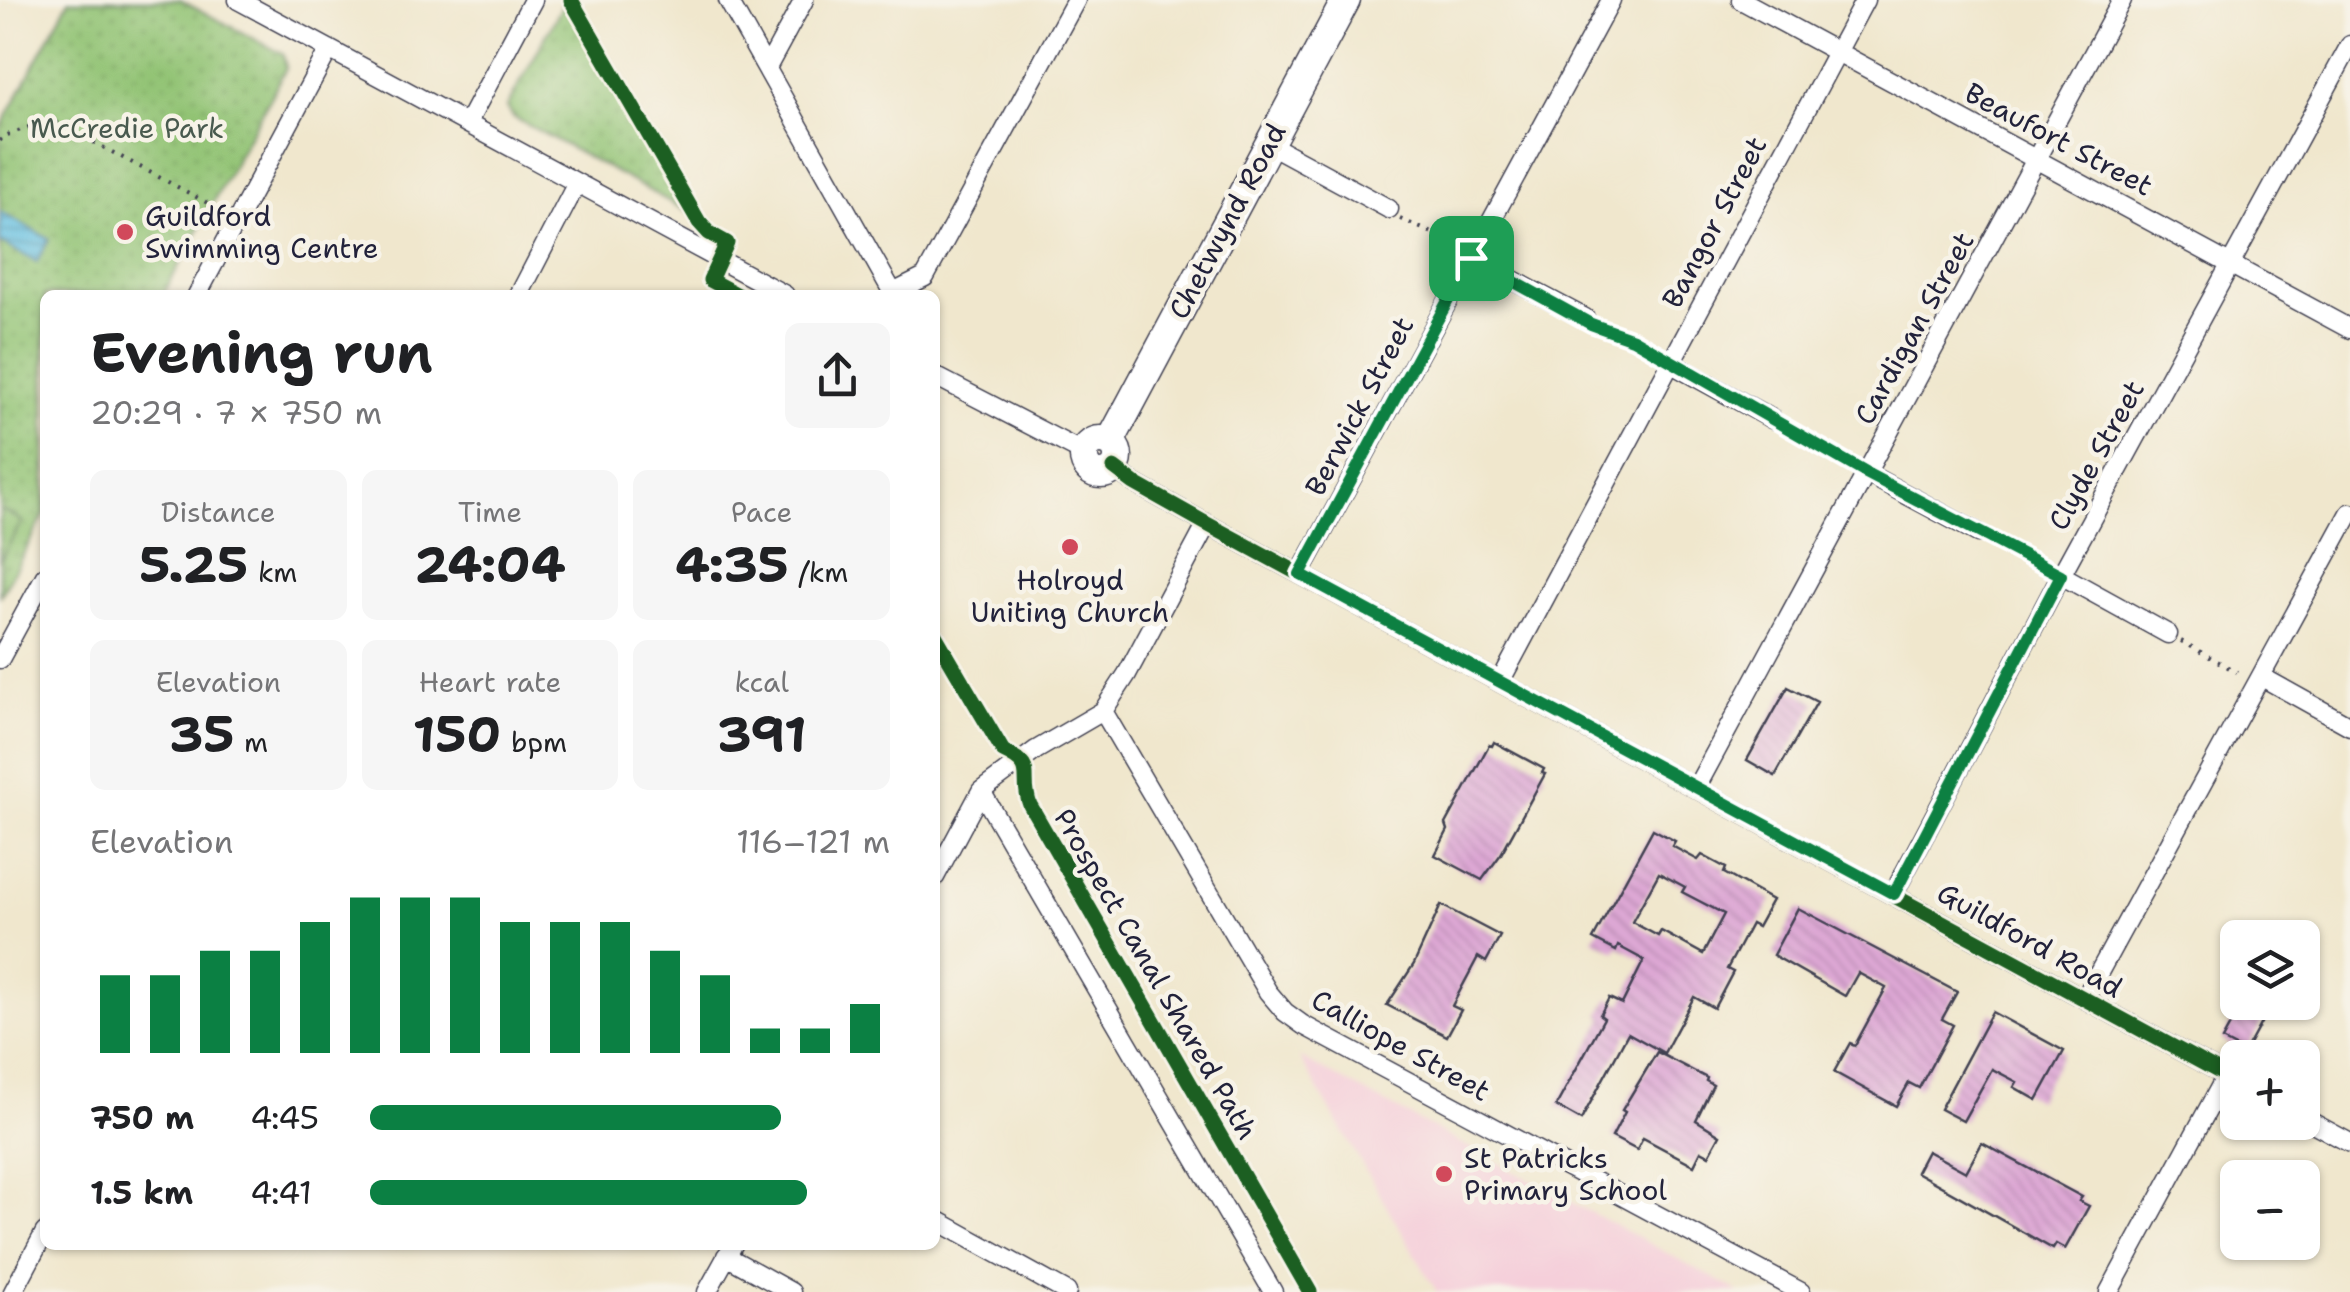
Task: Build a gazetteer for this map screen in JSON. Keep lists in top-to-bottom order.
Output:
{
  "streets": {
    "street": [
      "Beaufort Street",
      "Chetwynd Road",
      "Bangor Street",
      "Cardigan Street",
      "Berwick Street",
      "Clyde Street",
      "Guildford Road",
      "Calliope Street"
    ],
    "cycle path": ["Prospect Canal Shared Path"]
  },
  "crossings": [
    ["Beaufort Street", "Bangor Street"],
    ["Beaufort Street", "Cardigan Street"],
    ["Beaufort Street", "Clyde Street"],
    ["Chetwynd Road", "Guildford Road"],
    ["Bangor Street", "Guildford Road"],
    ["Cardigan Street", "Guildford Road"],
    ["Berwick Street", "Guildford Road"],
    ["Clyde Street", "Guildford Road"]
  ],
  "parks": ["McCredie Park"],
  "places": ["Guildford Swimming Centre", "Holroyd Uniting Church", "St Patricks Primary School"],
  "page": {
    "heading": ["Evening run", "20:29 · 7 × 750 m"],
    "stats": [
      ["Distance", "5.25 km"],
      ["Time", "24:04"],
      ["Pace", "4:35 /km"],
      ["Elevation", "35 m"],
      ["Heart rate", "150 bpm"],
      ["kcal", "391"]
    ],
    "chart": ["Elevation", "116–121 m"],
    "map_buttons": ["+", "−"],
    "list": [
      {
        "name": "750 m",
        "note": "4:45"
      },
      {
        "name": "1.5 km",
        "note": "4:41"
      }
    ]
  }
}
